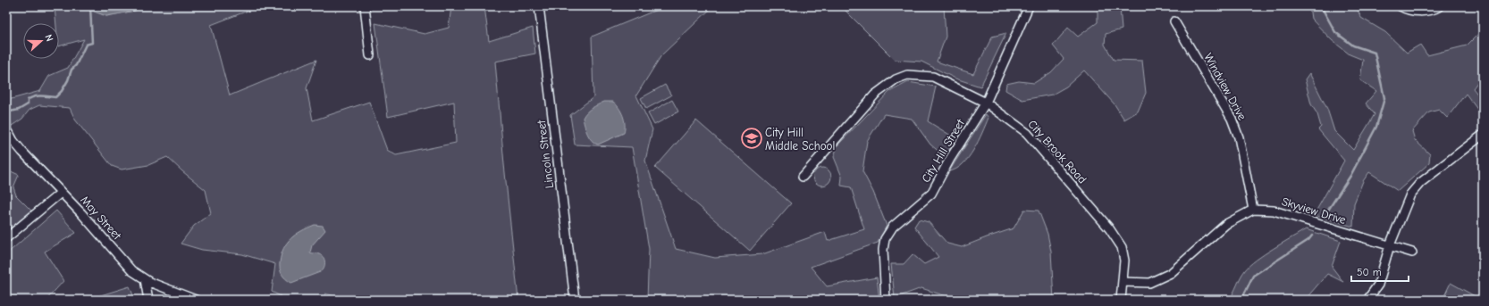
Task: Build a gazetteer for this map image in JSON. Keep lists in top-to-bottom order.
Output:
{
  "streets": {
    "street": [
      "Windview Drive",
      "City Hill Street",
      "City Brook Road",
      "Lincoln Street",
      "Skyview Drive",
      "May Street"
    ]
  },
  "crossings": [
    ["Windview Drive", "Skyview Drive"],
    ["City Hill Street", "City Brook Road"]
  ],
  "places": {
    "school or university": ["City Hill Middle School"]
  },
  "scale_bar": "50 m",
  "north": "right"
}
